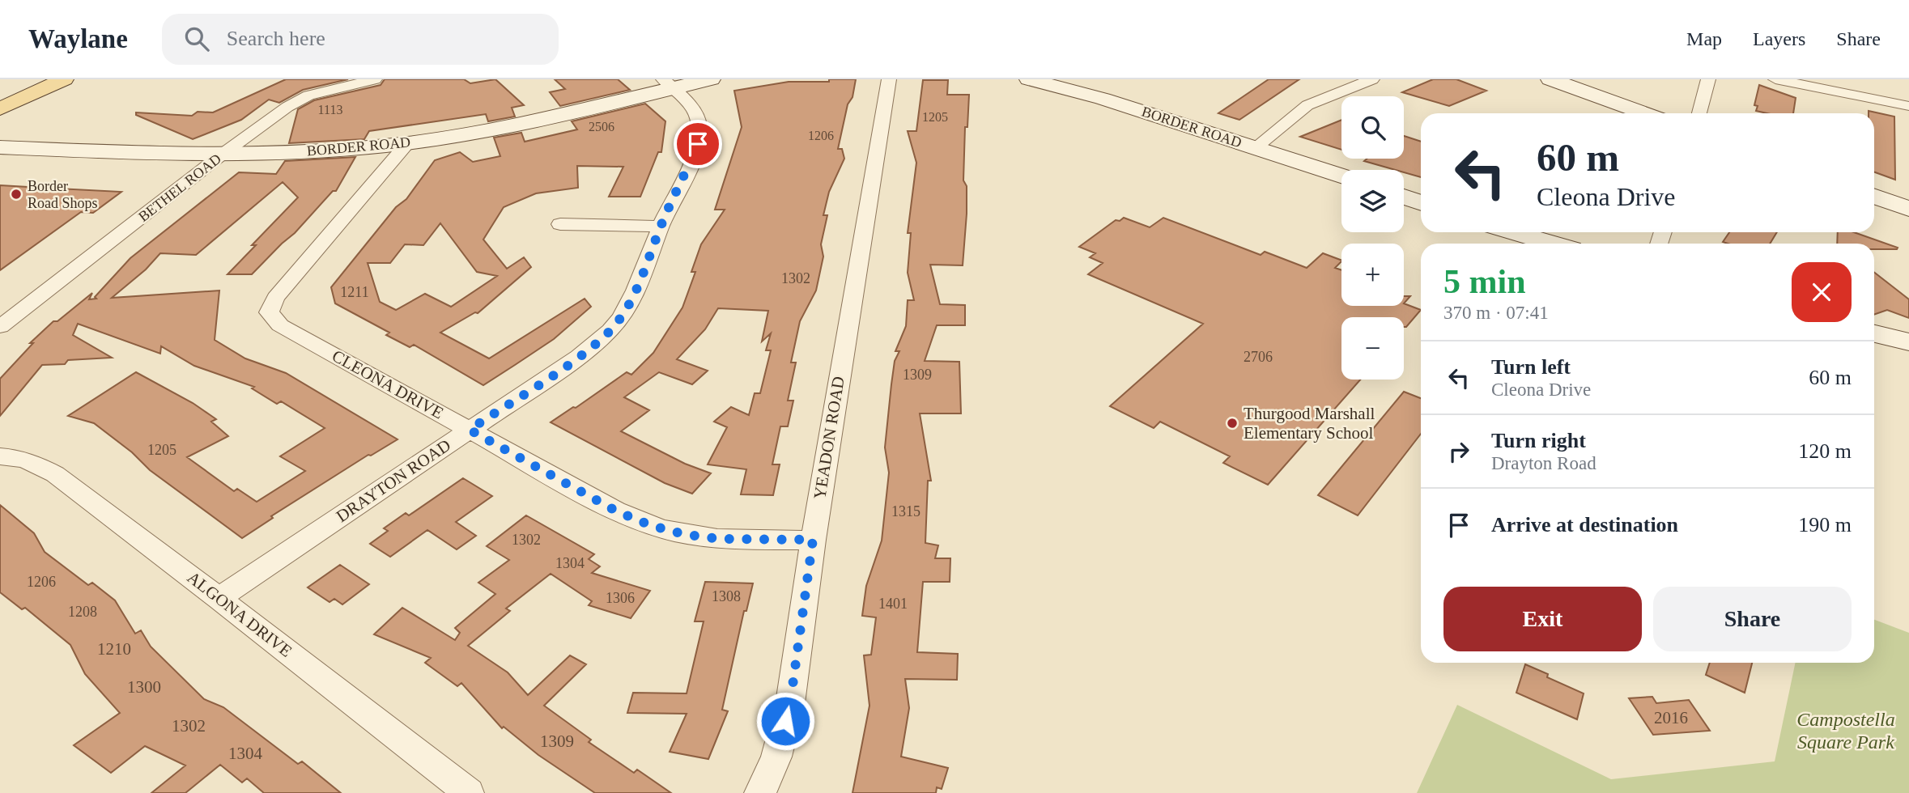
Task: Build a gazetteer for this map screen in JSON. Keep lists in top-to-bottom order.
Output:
{
  "streets": {
    "street": [
      "BORDER ROAD",
      "BETHEL ROAD",
      "CLEONA DRIVE",
      "YEADON ROAD",
      "DRAYTON ROAD",
      "ALGONA DRIVE"
    ]
  },
  "crossings": [
    ["BORDER ROAD", "BETHEL ROAD"],
    ["BORDER ROAD", "CLEONA DRIVE"],
    ["BORDER ROAD", "DRAYTON ROAD"],
    ["CLEONA DRIVE", "YEADON ROAD"],
    ["CLEONA DRIVE", "DRAYTON ROAD"],
    ["DRAYTON ROAD", "ALGONA DRIVE"]
  ],
  "parks": ["Campostella Square Park"],
  "places": ["Border Road Shops", "Thurgood Marshall Elementary School"],
  "house_numbers": [
    "1113",
    "1205",
    "2506",
    "1206",
    "1302",
    "1211",
    "2706",
    "1309",
    "1205",
    "1315",
    "1302",
    "1304",
    "1206",
    "1308",
    "1306",
    "1401",
    "1208",
    "1210",
    "1300",
    "2016",
    "1302",
    "1309",
    "1304"
  ],
  "page": {
    "header": "Waylane",
    "search": "Search here",
    "nav": ["Map", "Layers", "Share"],
    "map_buttons": ["+", "−"],
    "turn": ["60 m", "Cleona Drive"],
    "heading": ["5 min", "370 m · 07:41"],
    "list": [
      {
        "name": "Turn left",
        "note": "Cleona Drive",
        "value": "60 m"
      },
      {
        "name": "Turn right",
        "note": "Drayton Road",
        "value": "120 m"
      },
      {
        "name": "Arrive at destination",
        "value": "190 m"
      }
    ],
    "buttons": ["Exit", "Share"]
  }
}
